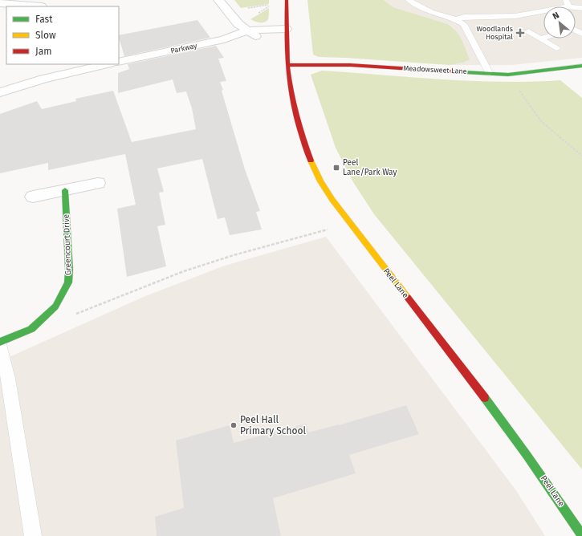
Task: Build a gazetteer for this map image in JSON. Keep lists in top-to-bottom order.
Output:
{
  "streets": {
    "main road": ["Meadowsweet Lane", "Greencourt Drive", "Peel Lane"],
    "street": ["Parkway"]
  },
  "crossings": [
    ["Meadowsweet Lane", "Peel Lane"]
  ],
  "places": {
    "health": ["Woodlands Hospital"],
    "transit": ["Peel Lane/Park Way"],
    "other": ["Peel Hall Primary School"]
  },
  "legend": ["Fast", "Slow", "Jam"],
  "north": "top left"
}
